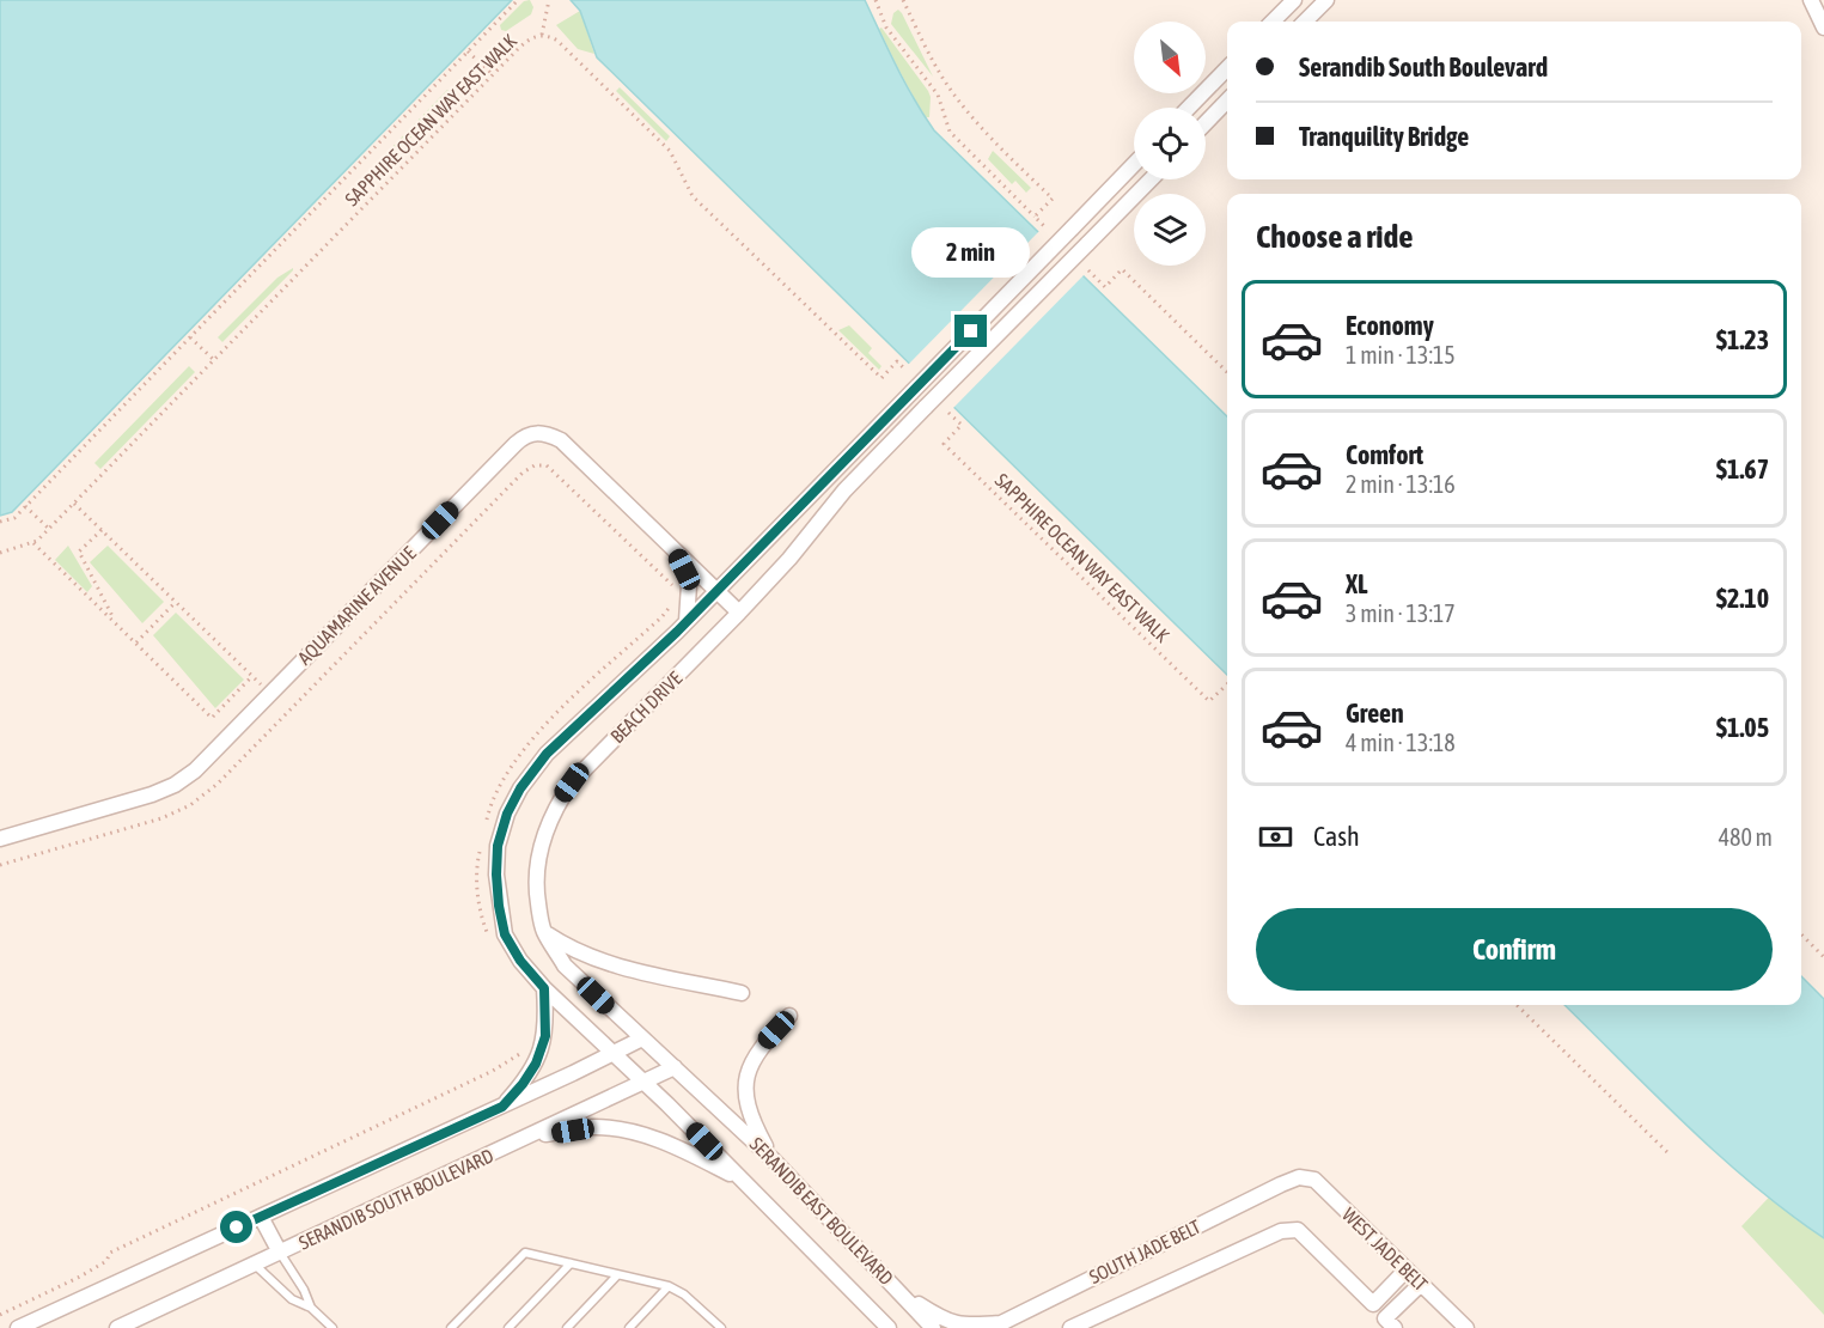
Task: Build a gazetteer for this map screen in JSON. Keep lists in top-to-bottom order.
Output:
{
  "streets": {
    "street": [
      "AQUAMARINE AVENUE",
      "BEACH DRIVE",
      "SERANDIB SOUTH BOULEVARD",
      "SERANDIB EAST BOULEVARD",
      "WEST JADE BELT",
      "SOUTH JADE BELT"
    ],
    "path": ["SAPPHIRE OCEAN WAY EAST WALK"]
  },
  "crossings": [
    ["AQUAMARINE AVENUE", "BEACH DRIVE"],
    ["BEACH DRIVE", "SERANDIB SOUTH BOULEVARD"],
    ["BEACH DRIVE", "SERANDIB EAST BOULEVARD"],
    ["SERANDIB SOUTH BOULEVARD", "SERANDIB EAST BOULEVARD"],
    ["WEST JADE BELT", "SOUTH JADE BELT"]
  ],
  "north": "bottom right",
  "page": {
    "banner": ["Serandib South Boulevard", "Tranquility Bridge"],
    "heading": "Choose a ride",
    "bubble": "2 min",
    "list": [
      {
        "name": "Economy",
        "note": "1 min · 13:15",
        "value": "$1.23"
      },
      {
        "name": "Comfort",
        "note": "2 min · 13:16",
        "value": "$1.67"
      },
      {
        "name": "XL",
        "note": "3 min · 13:17",
        "value": "$2.10"
      },
      {
        "name": "Green",
        "note": "4 min · 13:18",
        "value": "$1.05"
      }
    ],
    "pay": ["Cash", "480 m"],
    "buttons": "Confirm"
  }
}
